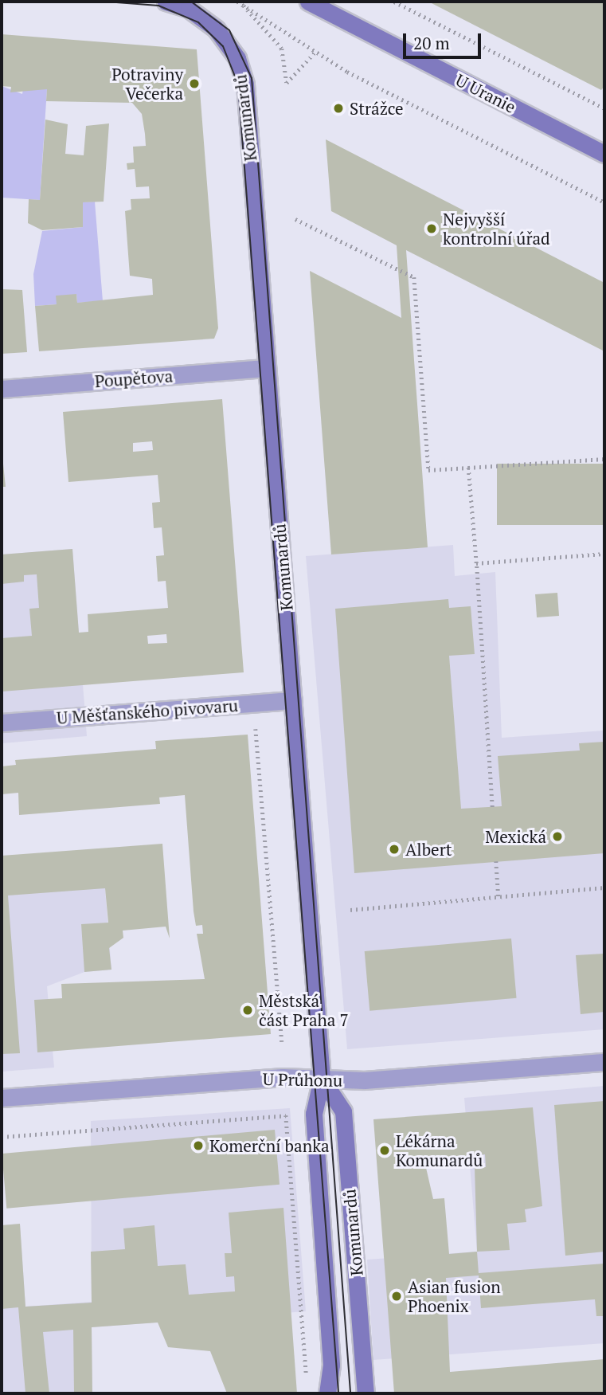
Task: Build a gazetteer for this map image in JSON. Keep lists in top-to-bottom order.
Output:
{
  "streets": {
    "street": [
      "U Uranie",
      "Komunardů",
      "Poupětova",
      "U Měšťanského pivovaru",
      "U Průhonu"
    ]
  },
  "crossings": [
    ["Komunardů", "Poupětova"],
    ["Komunardů", "U Měšťanského pivovaru"],
    ["Komunardů", "U Průhonu"]
  ],
  "places": [
    "Potraviny Večerka",
    "Strážce",
    "Nejvyšší kontrolní úřad",
    "Mexická",
    "Albert",
    "Městská část Praha 7",
    "Komerční banka",
    "Lékárna Komunardů",
    "Asian fusion Phoenix"
  ],
  "scale_bar": "20 m"
}
